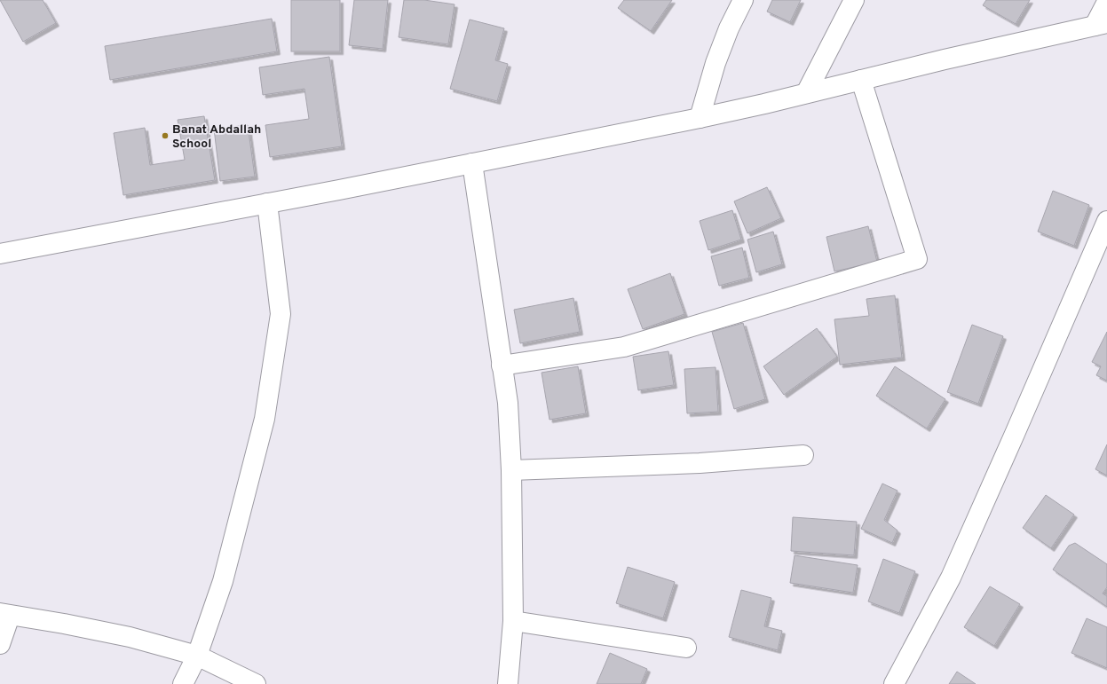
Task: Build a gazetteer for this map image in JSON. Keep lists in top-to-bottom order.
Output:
{
  "places": ["Banat Abdallah School"]
}
